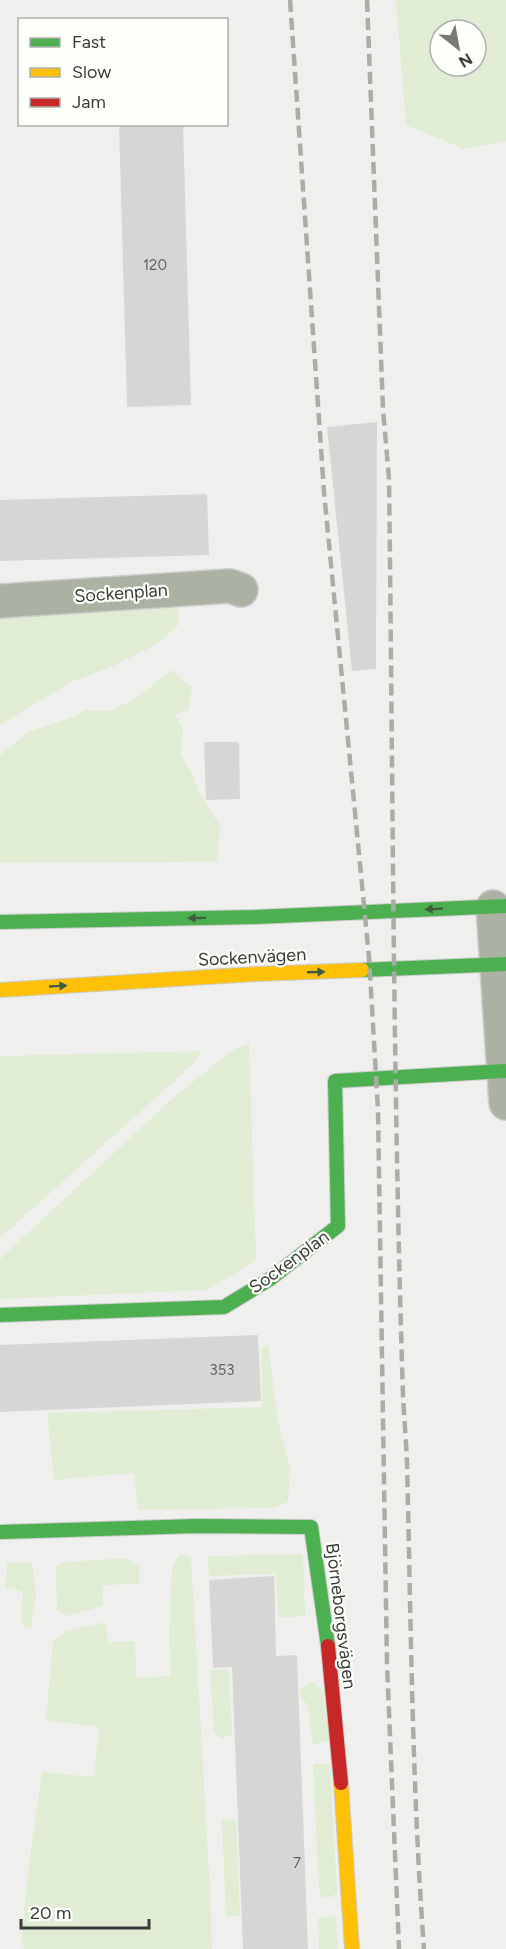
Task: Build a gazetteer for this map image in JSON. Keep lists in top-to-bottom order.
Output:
{
  "streets": {
    "street": ["Sockenplan", "Sockenvägen", "Björneborgsvägen"]
  },
  "house_numbers": ["120", "353", "7"],
  "legend": ["Fast", "Slow", "Jam"],
  "scale_bar": "20 m",
  "north": "bottom right"
}
